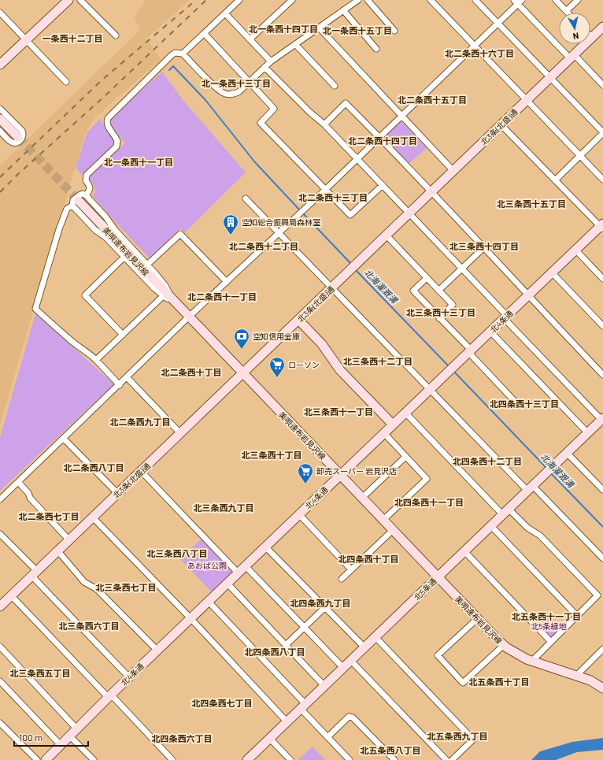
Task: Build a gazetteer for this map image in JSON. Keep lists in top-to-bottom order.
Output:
{
  "streets": {
    "street": [
      "北3条(北盛)通",
      "美唄達布岩見沢線",
      "北4条通",
      "北5条通"
    ]
  },
  "crossings": [
    ["北3条(北盛)通", "美唄達布岩見沢線"],
    ["美唄達布岩見沢線", "北4条通"],
    ["美唄達布岩見沢線", "北5条通"]
  ],
  "districts": [
    "北一条西十四丁目",
    "北一条西十五丁目",
    "一条西十二丁目",
    "北二条西十六丁目",
    "北一条西十三丁目",
    "北二条西十五丁目",
    "北二条西十四丁目",
    "北一条西十一丁目",
    "北二条西十三丁目",
    "北三条西十五丁目",
    "北二条西十二丁目",
    "北三条西十四丁目",
    "北二条西十一丁目",
    "北三条西十三丁目",
    "北三条西十二丁目",
    "北二条西十丁目",
    "北四条西十三丁目",
    "北三条西十一丁目",
    "北二条西九丁目",
    "北三条西十丁目",
    "北四条西十二丁目",
    "北二条西八丁目",
    "北四条西十一丁目",
    "北三条西九丁目",
    "北二条西七丁目",
    "北三条西八丁目",
    "北四条西十丁目",
    "北三条西七丁目",
    "北四条西九丁目",
    "北五条西十一丁目",
    "北三条西六丁目",
    "北四条西八丁目",
    "北三条西五丁目",
    "北五条西十丁目",
    "北四条西七丁目",
    "北五条西九丁目",
    "北四条西六丁目",
    "北五条西八丁目"
  ],
  "water": ["北海灌漑溝"],
  "parks": ["あおば公園", "北5条緑地"],
  "places": {
    "building": ["空知総合振興局森林室"],
    "bank": ["空知信用金庫"],
    "supermarket": ["ローソン", "卸売スーパー 岩見沢店"]
  },
  "scale_bar": "100 m",
  "north": "bottom"
}
